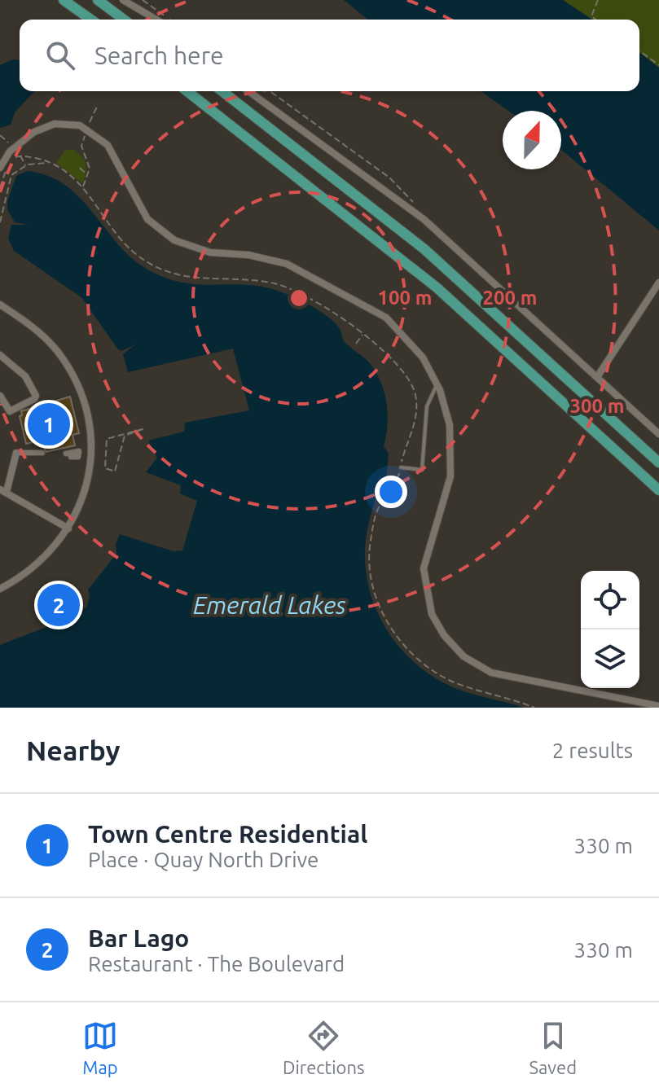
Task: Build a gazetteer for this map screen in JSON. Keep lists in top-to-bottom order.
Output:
{
  "water": ["Emerald Lakes"],
  "north": "top",
  "page": {
    "search": "Search here",
    "pins": ["1", "2"],
    "heading": ["Nearby", "2 results"],
    "list": [
      {
        "mark": "1",
        "name": "Town Centre Residential",
        "note": "Place · Quay North Drive",
        "value": "330 m"
      },
      {
        "mark": "2",
        "name": "Bar Lago",
        "note": "Restaurant · The Boulevard",
        "value": "330 m"
      }
    ],
    "nav": ["Map", "Directions", "Saved"]
  },
  "rings": ["100 m", "200 m", "300 m"]
}
